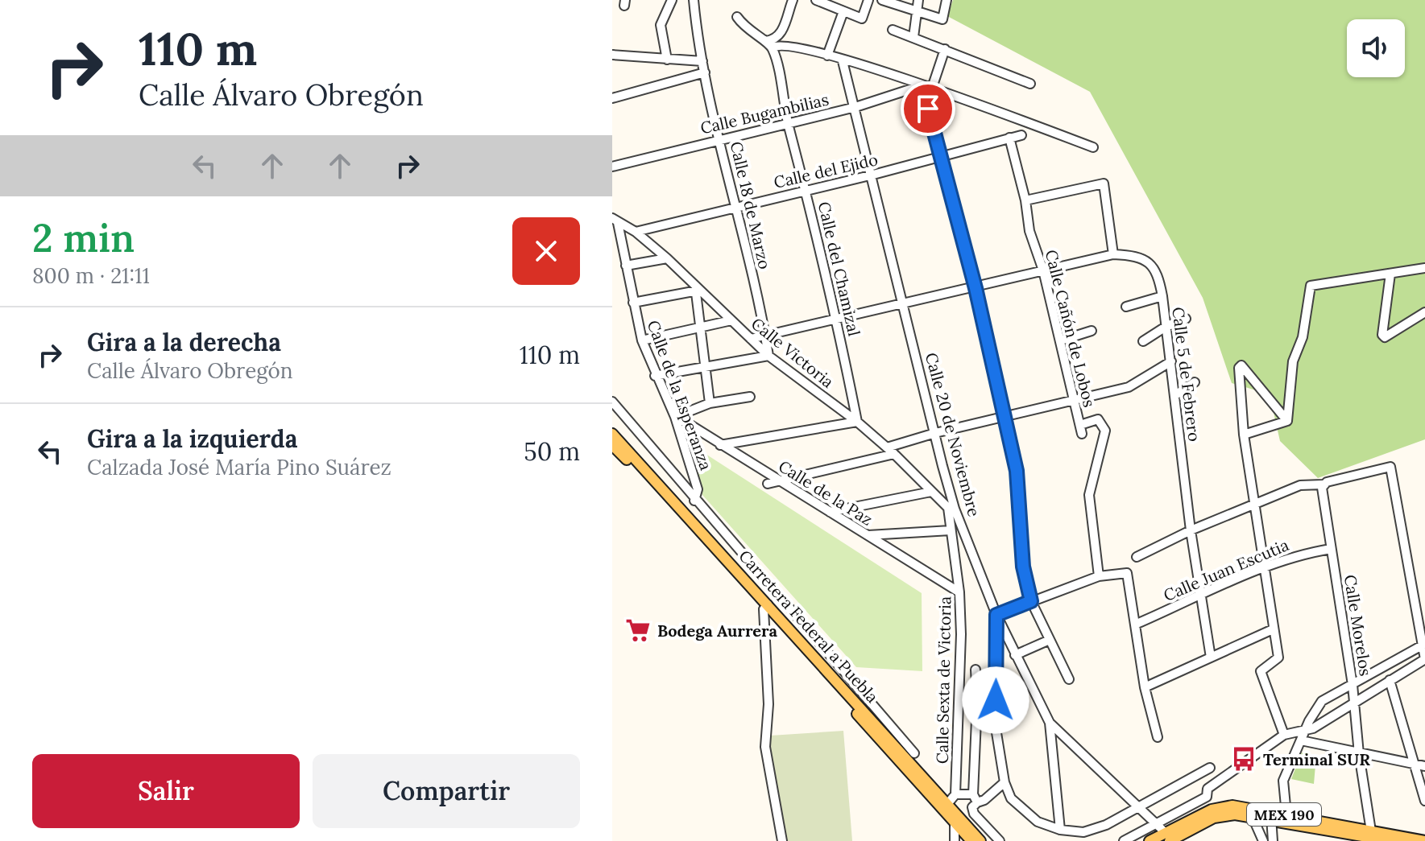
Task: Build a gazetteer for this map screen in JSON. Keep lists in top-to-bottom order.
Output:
{
  "streets": {
    "main road": ["Carretera Federal a Puebla", "MEX 190"],
    "street": [
      "Calle Bugambilias",
      "Calle del Ejido",
      "Calle 18 de Marzo",
      "Calle del Chamizal",
      "Calle Cañón de Lobos",
      "Calle Victoria",
      "Calle 5 de Febrero",
      "Calle de la Esperanza",
      "Calle 20 de Noviembre",
      "Calle de la Paz",
      "Calle Juan Escutia",
      "Calle Morelos",
      "Calle Sexta de Victoria"
    ]
  },
  "crossings": [
    ["Calle Bugambilias", "Calle 18 de Marzo"],
    ["Calle Bugambilias", "Calle del Chamizal"],
    ["Calle Bugambilias", "Calle 20 de Noviembre"],
    ["Calle del Ejido", "Calle 18 de Marzo"],
    ["Calle del Ejido", "Calle del Chamizal"],
    ["Calle del Ejido", "Calle Cañón de Lobos"],
    ["Calle del Ejido", "Calle Victoria"],
    ["Calle del Ejido", "Calle 20 de Noviembre"],
    ["Calle 18 de Marzo", "Calle Victoria"],
    ["Calle 18 de Marzo", "Calle 5 de Febrero"],
    ["Calle del Chamizal", "Calle Victoria"],
    ["Calle del Chamizal", "Calle 5 de Febrero"],
    ["Calle Cañón de Lobos", "Calle 5 de Febrero"],
    ["Calle Victoria", "Calle 5 de Febrero"],
    ["Calle Victoria", "Calle de la Esperanza"],
    ["Calle Victoria", "Calle 20 de Noviembre"],
    ["Calle Victoria", "Calle Sexta de Victoria"],
    ["Calle 5 de Febrero", "Calle 20 de Noviembre"],
    ["Calle 5 de Febrero", "Calle Juan Escutia"],
    ["Calle de la Esperanza", "Calle de la Paz"],
    ["Calle 20 de Noviembre", "Calle Sexta de Victoria"],
    ["Calle 20 de Noviembre", "MEX 190"],
    ["Calle de la Paz", "Calle Sexta de Victoria"],
    ["Calle Juan Escutia", "Calle Morelos"],
    ["Calle Morelos", "MEX 190"]
  ],
  "places": {
    "supermarket": ["Bodega Aurrera"],
    "bus stop": ["Terminal SUR"]
  },
  "page": {
    "turn": ["110 m", "Calle Álvaro Obregón"],
    "heading": ["2 min", "800 m · 21:11"],
    "list": [
      {
        "name": "Gira a la derecha",
        "note": "Calle Álvaro Obregón",
        "value": "110 m"
      },
      {
        "name": "Gira a la izquierda",
        "note": "Calzada José María Pino Suárez",
        "value": "50 m"
      }
    ],
    "buttons": ["Salir", "Compartir"]
  }
}
